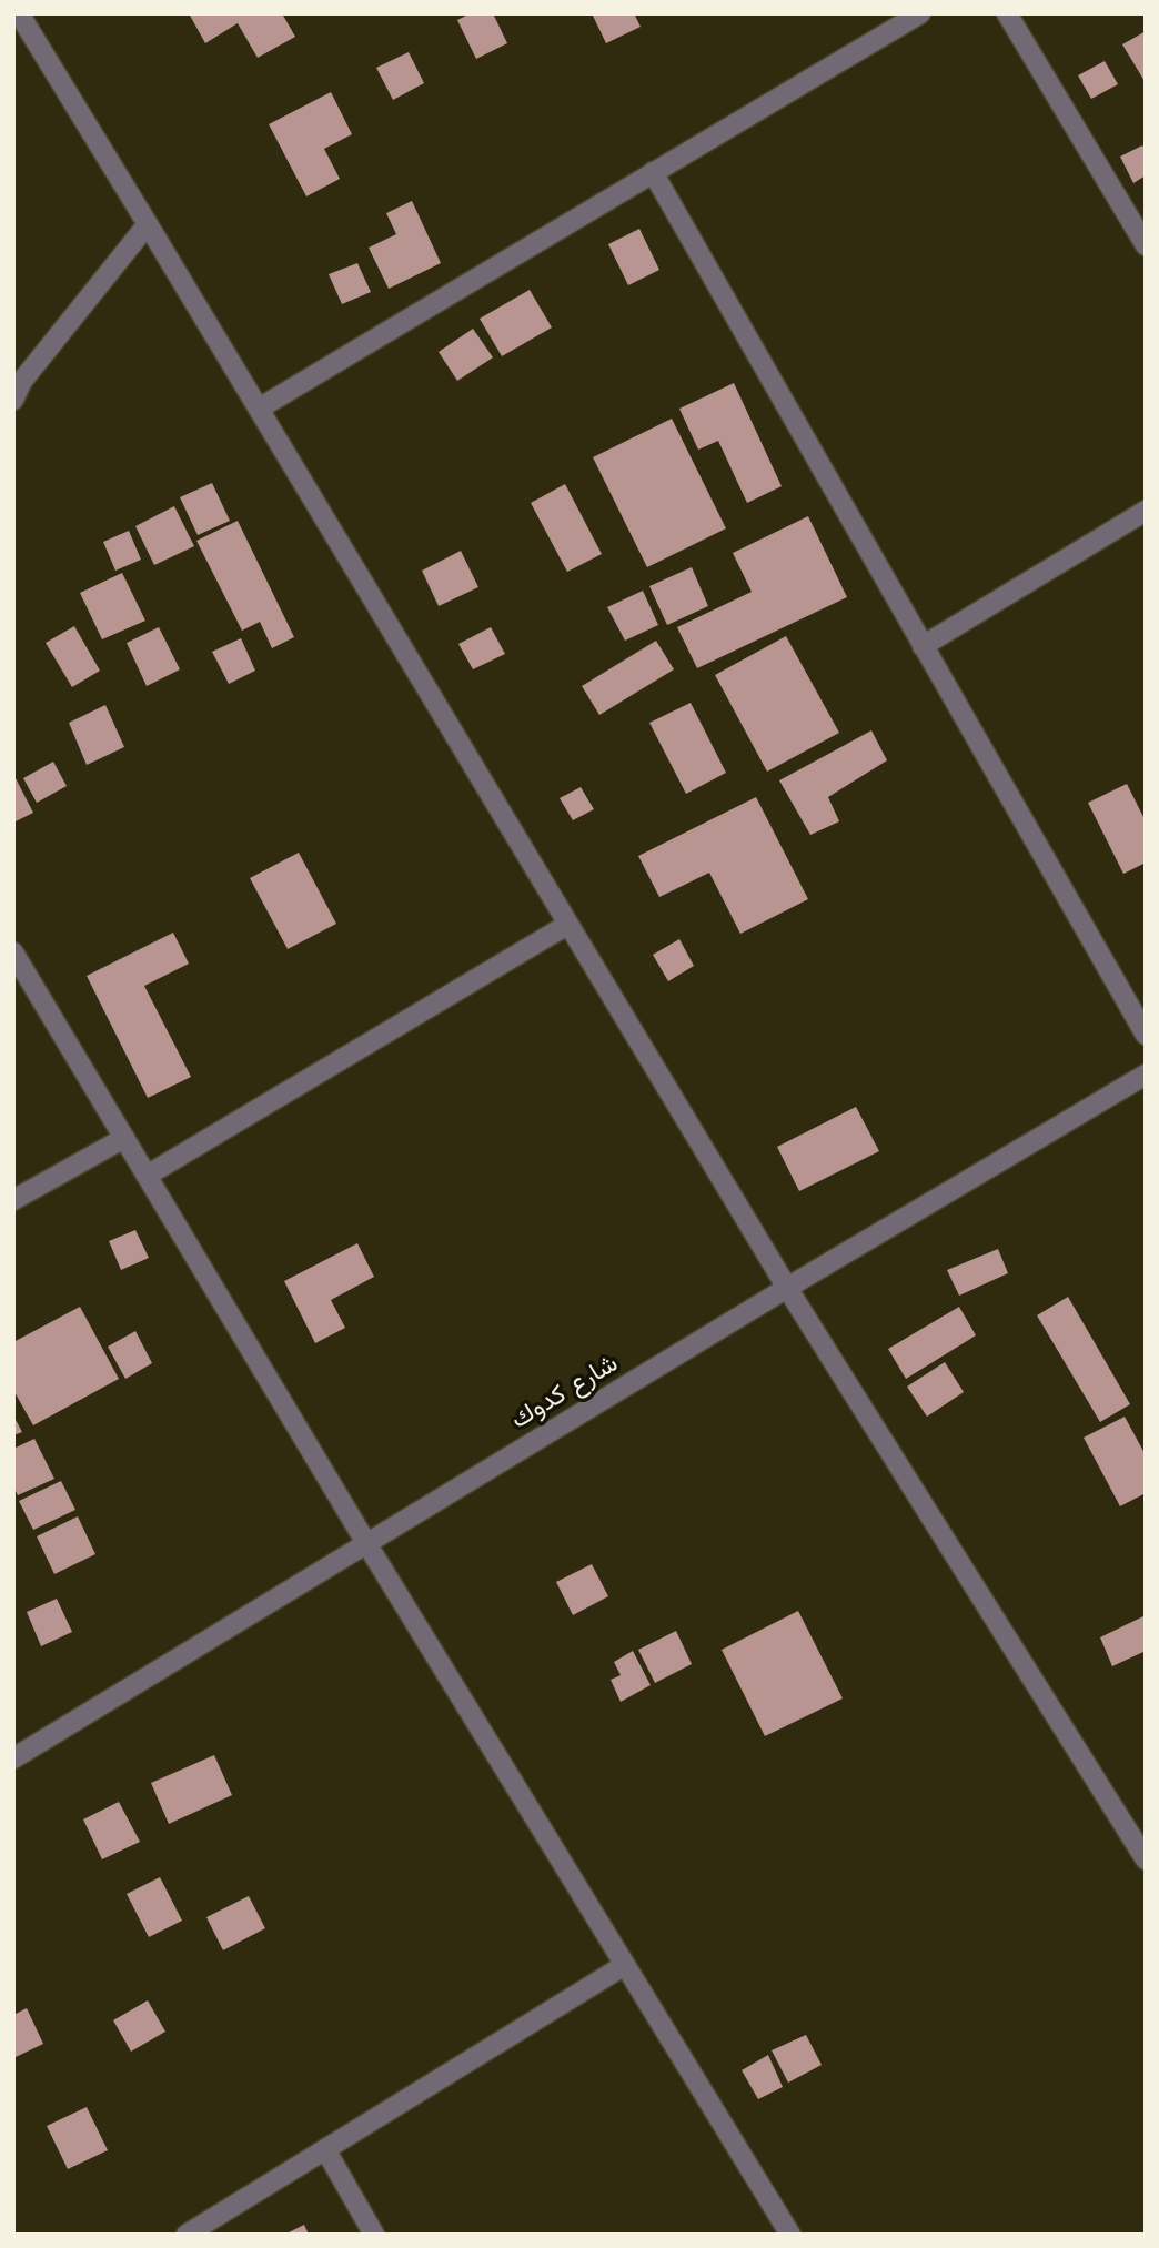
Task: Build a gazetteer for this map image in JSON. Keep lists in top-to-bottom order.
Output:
{
  "streets": {
    "street": ["شارع كدوك"]
  }
}
